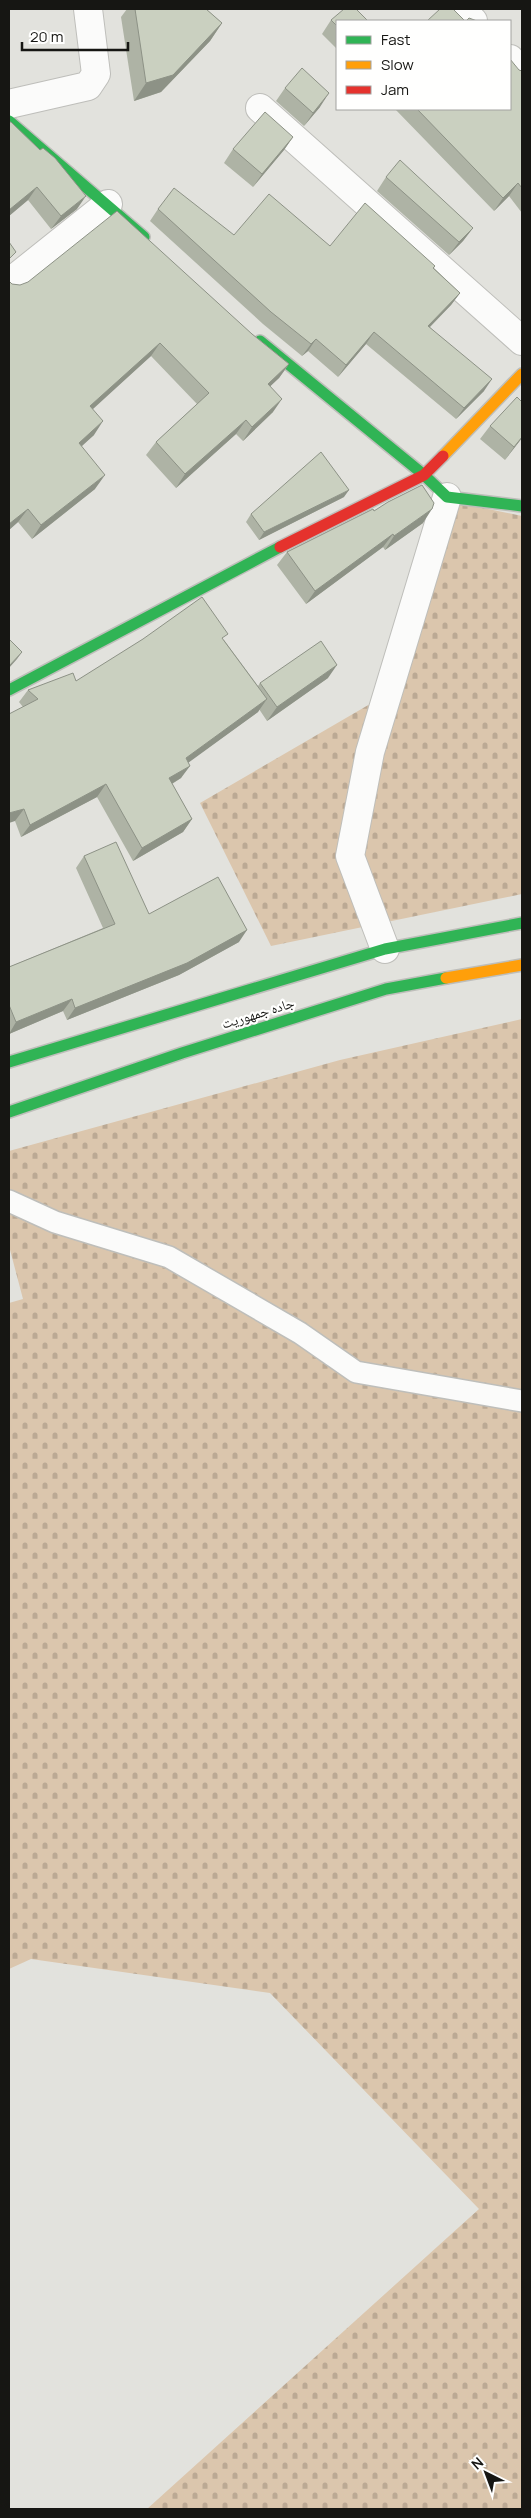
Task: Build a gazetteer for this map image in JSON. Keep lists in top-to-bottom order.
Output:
{
  "streets": {
    "street": ["جاده جمهوریت"]
  },
  "legend": ["Fast", "Slow", "Jam"],
  "scale_bar": "20 m",
  "north": "top left"
}
